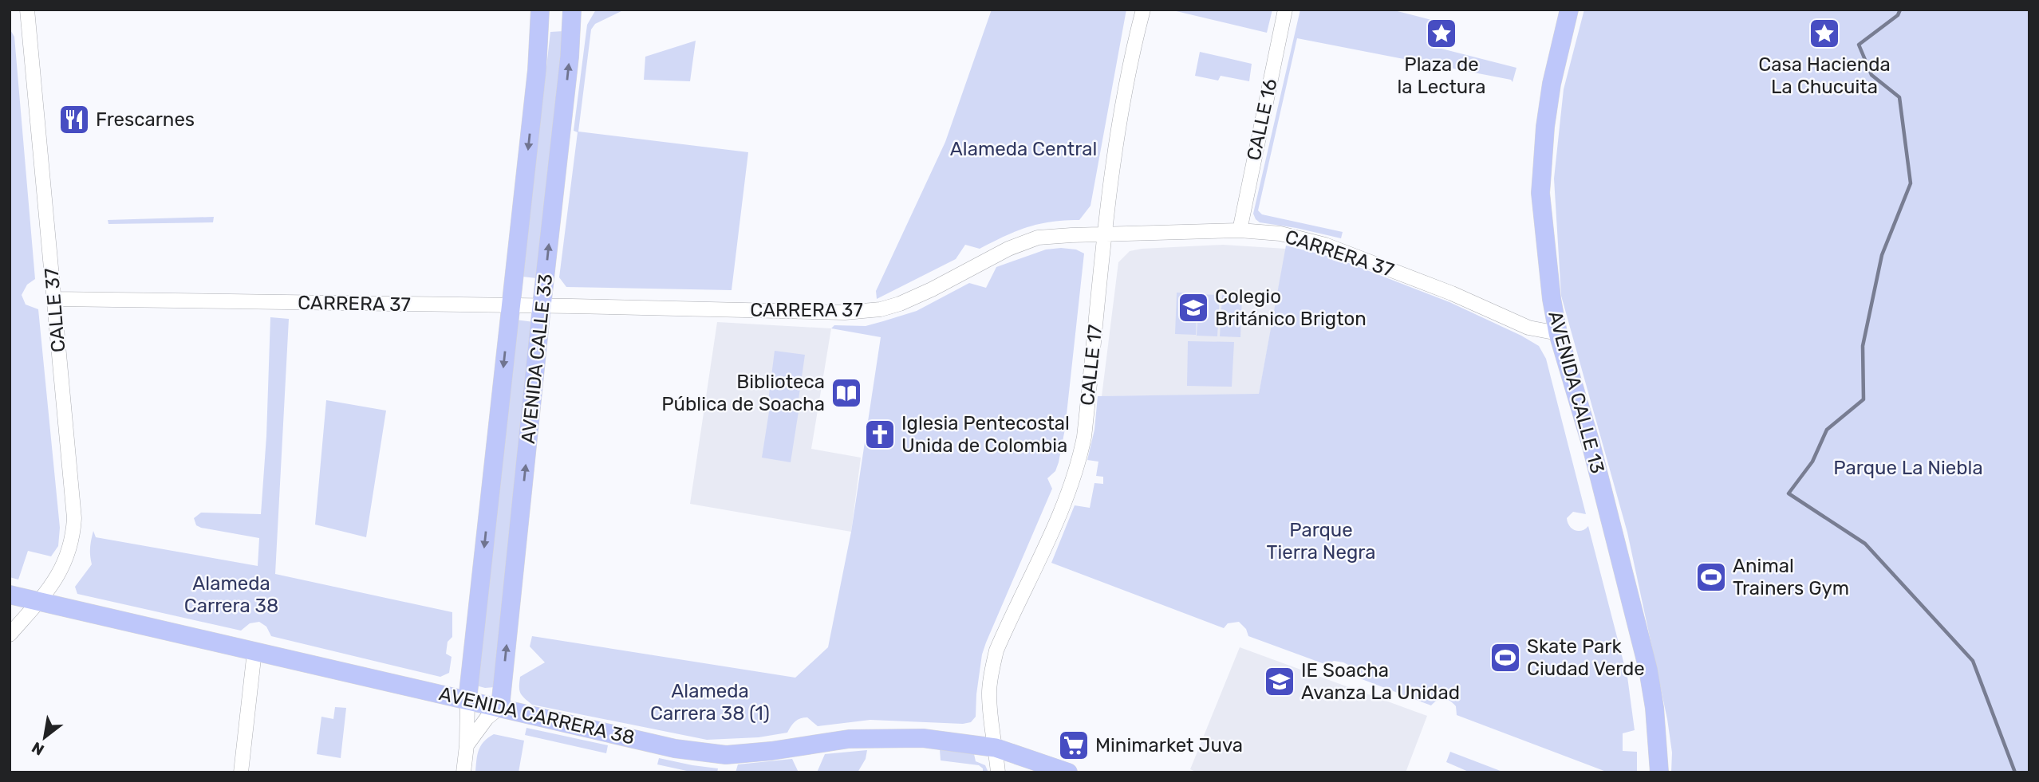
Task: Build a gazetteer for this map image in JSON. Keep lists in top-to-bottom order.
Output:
{
  "streets": {
    "main road": ["AVENIDA CALLE 33", "AVENIDA CALLE 13", "AVENIDA CARRERA 38"],
    "street": [
      "CALLE 16",
      "CARRERA 37",
      "CALLE 37",
      "CALLE 17"
    ]
  },
  "crossings": [
    ["CALLE 16", "CARRERA 37"],
    ["CARRERA 37", "CALLE 37"],
    ["CARRERA 37", "AVENIDA CALLE 33"],
    ["CARRERA 37", "CALLE 17"],
    ["CARRERA 37", "AVENIDA CALLE 13"],
    ["CALLE 37", "AVENIDA CARRERA 38"],
    ["AVENIDA CALLE 33", "AVENIDA CARRERA 38"],
    ["CALLE 17", "AVENIDA CARRERA 38"]
  ],
  "parks": [
    "Alameda Central",
    "Parque La Niebla",
    "Parque Tierra Negra",
    "Alameda Carrera 38",
    "Alameda Carrera 38 (1)"
  ],
  "places": {
    "place": ["Plaza de la Lectura", "Casa Hacienda La Chucuita"],
    "restaurant": ["Frescarnes"],
    "school or university": ["Colegio Británico Brigton", "IE Soacha Avanza La Unidad"],
    "library": ["Biblioteca Pública de Soacha"],
    "church": ["Iglesia Pentecostal Unida de Colombia"],
    "sports": ["Animal Trainers Gym", "Skate Park Ciudad Verde"],
    "supermarket": ["Minimarket Juva"]
  },
  "north": "bottom left"
}
